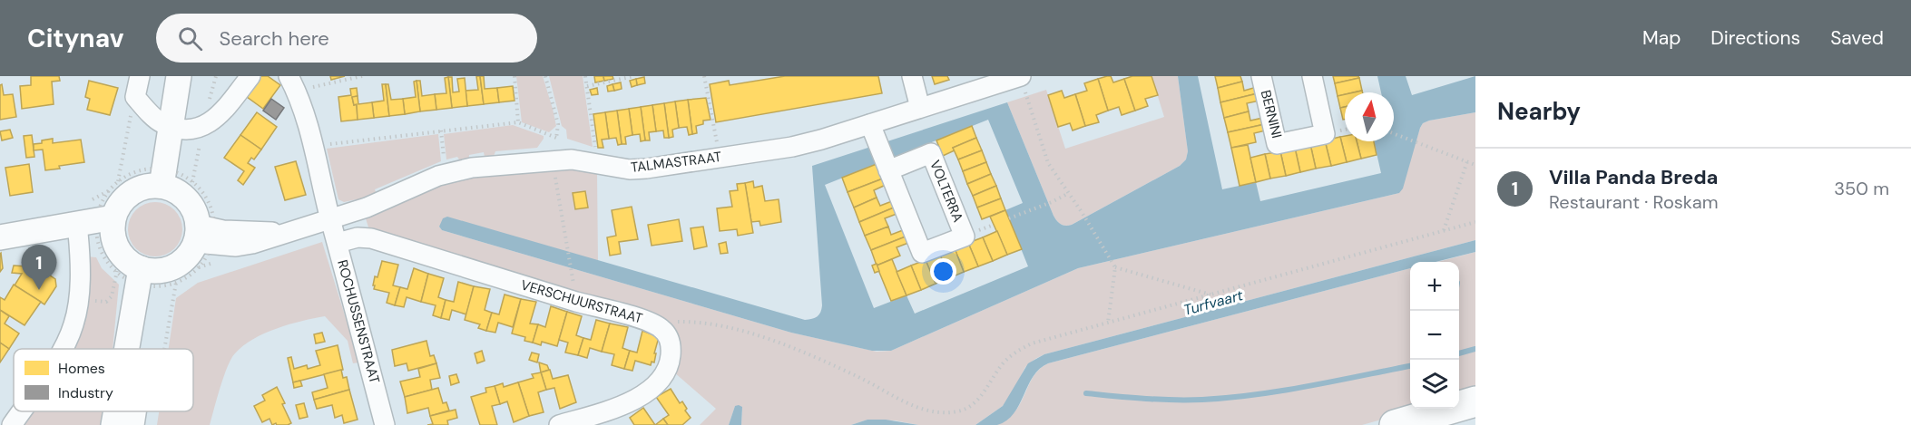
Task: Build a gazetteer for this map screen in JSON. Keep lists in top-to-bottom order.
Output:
{
  "streets": {
    "street": [
      "BERNINI",
      "TALMASTRAAT",
      "VOLTERRA",
      "VERSCHUURSTRAAT",
      "ROCHUSSENSTRAAT"
    ]
  },
  "crossings": [
    ["TALMASTRAAT", "VOLTERRA"],
    ["TALMASTRAAT", "ROCHUSSENSTRAAT"],
    ["VERSCHUURSTRAAT", "ROCHUSSENSTRAAT"]
  ],
  "water": ["Turfvaart"],
  "legend": ["Homes", "Industry"],
  "north": "top",
  "page": {
    "header": "Citynav",
    "search": "Search here",
    "nav": ["Map", "Directions", "Saved"],
    "heading": "Nearby",
    "list": [
      {
        "mark": "1",
        "name": "Villa Panda Breda",
        "note": "Restaurant · Roskam",
        "value": "350 m"
      }
    ],
    "pins": "1",
    "map_buttons": ["+", "−"]
  }
}
